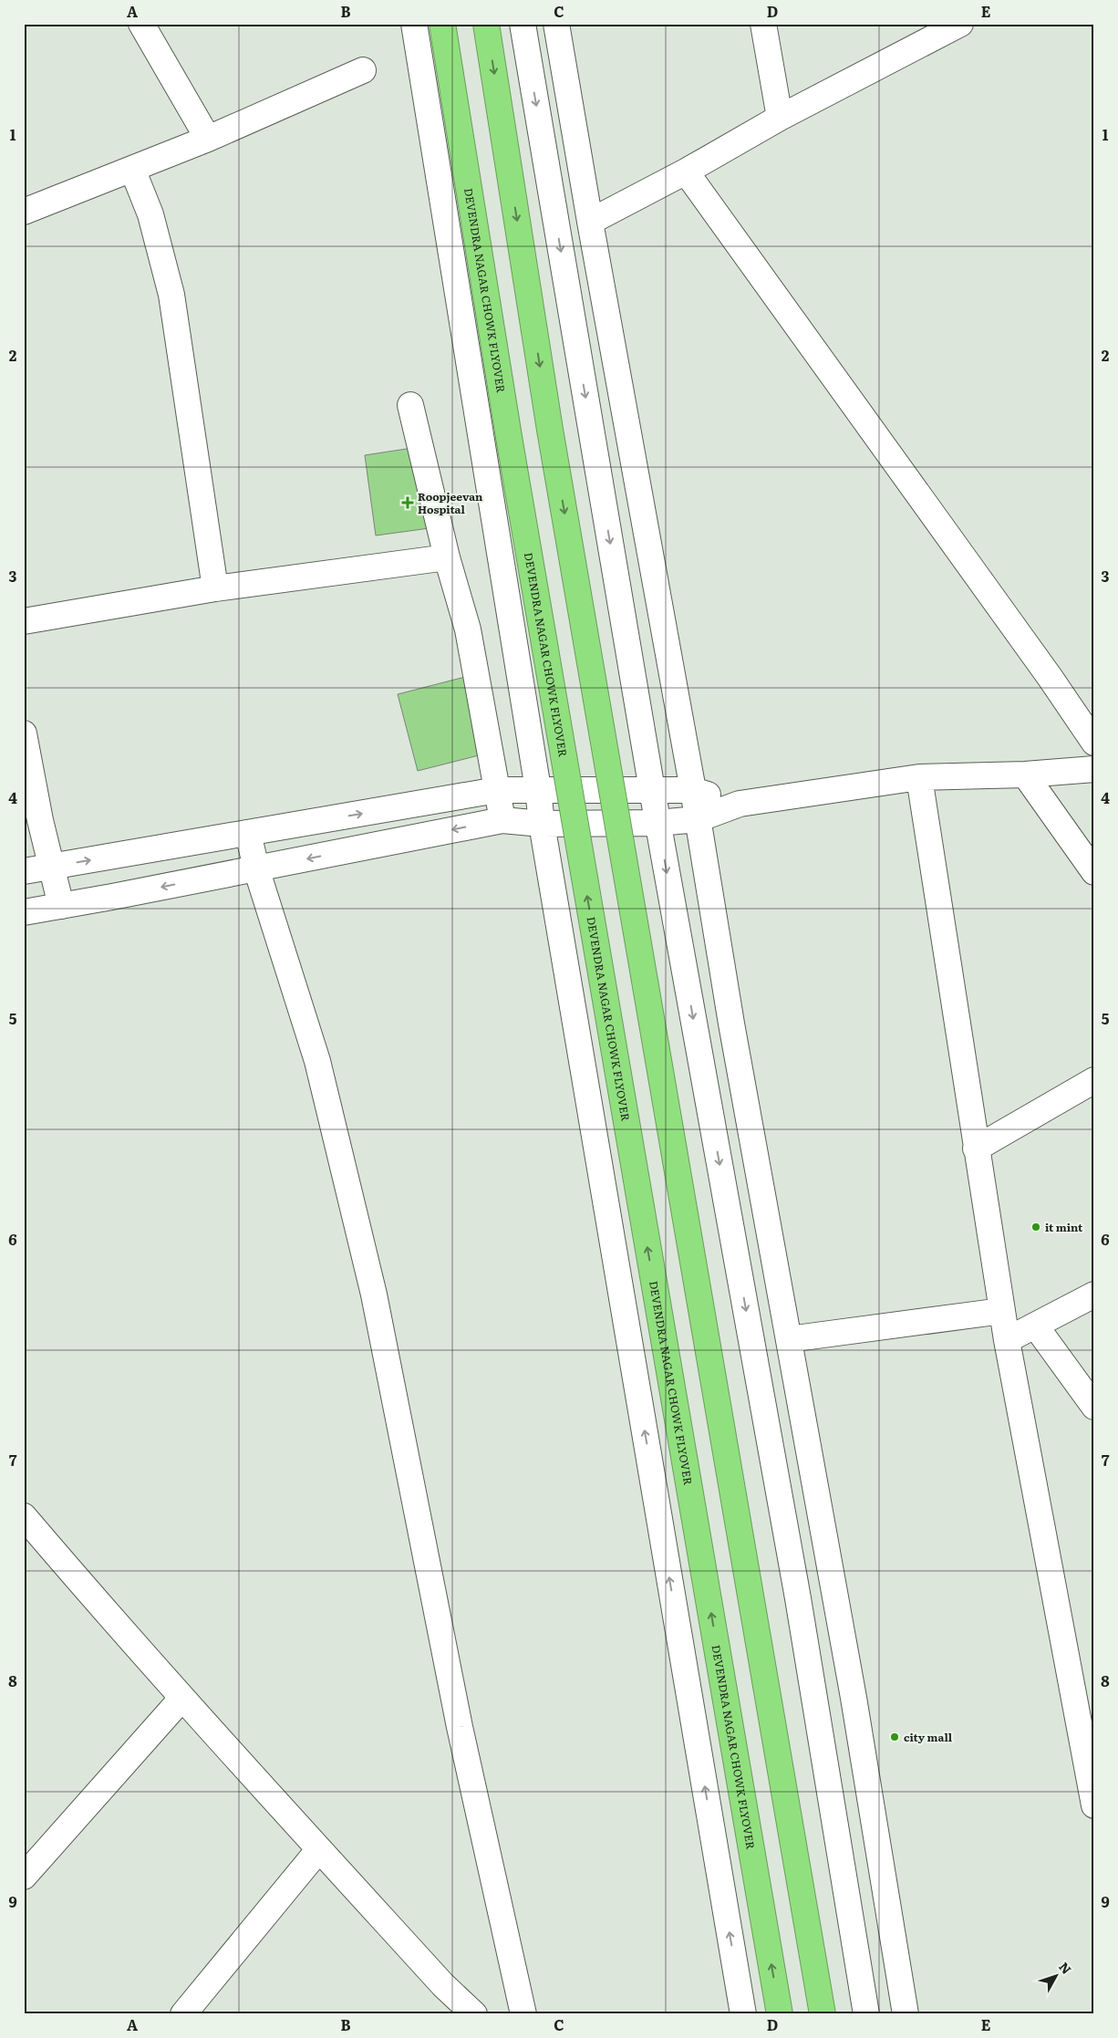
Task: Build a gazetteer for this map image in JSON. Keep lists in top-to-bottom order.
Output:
{
  "streets": {
    "highway": ["DEVENDRA NAGAR CHOWK FLYOVER"]
  },
  "places": {
    "health": ["Roopjeevan Hospital"],
    "other": ["it mint", "city mall"]
  },
  "north": "top right",
  "grid": {
    "columns": [
      "A",
      "B",
      "C",
      "D",
      "E"
    ],
    "rows": [
      "1",
      "2",
      "3",
      "4",
      "5",
      "6",
      "7",
      "8",
      "9"
    ]
  }
}
